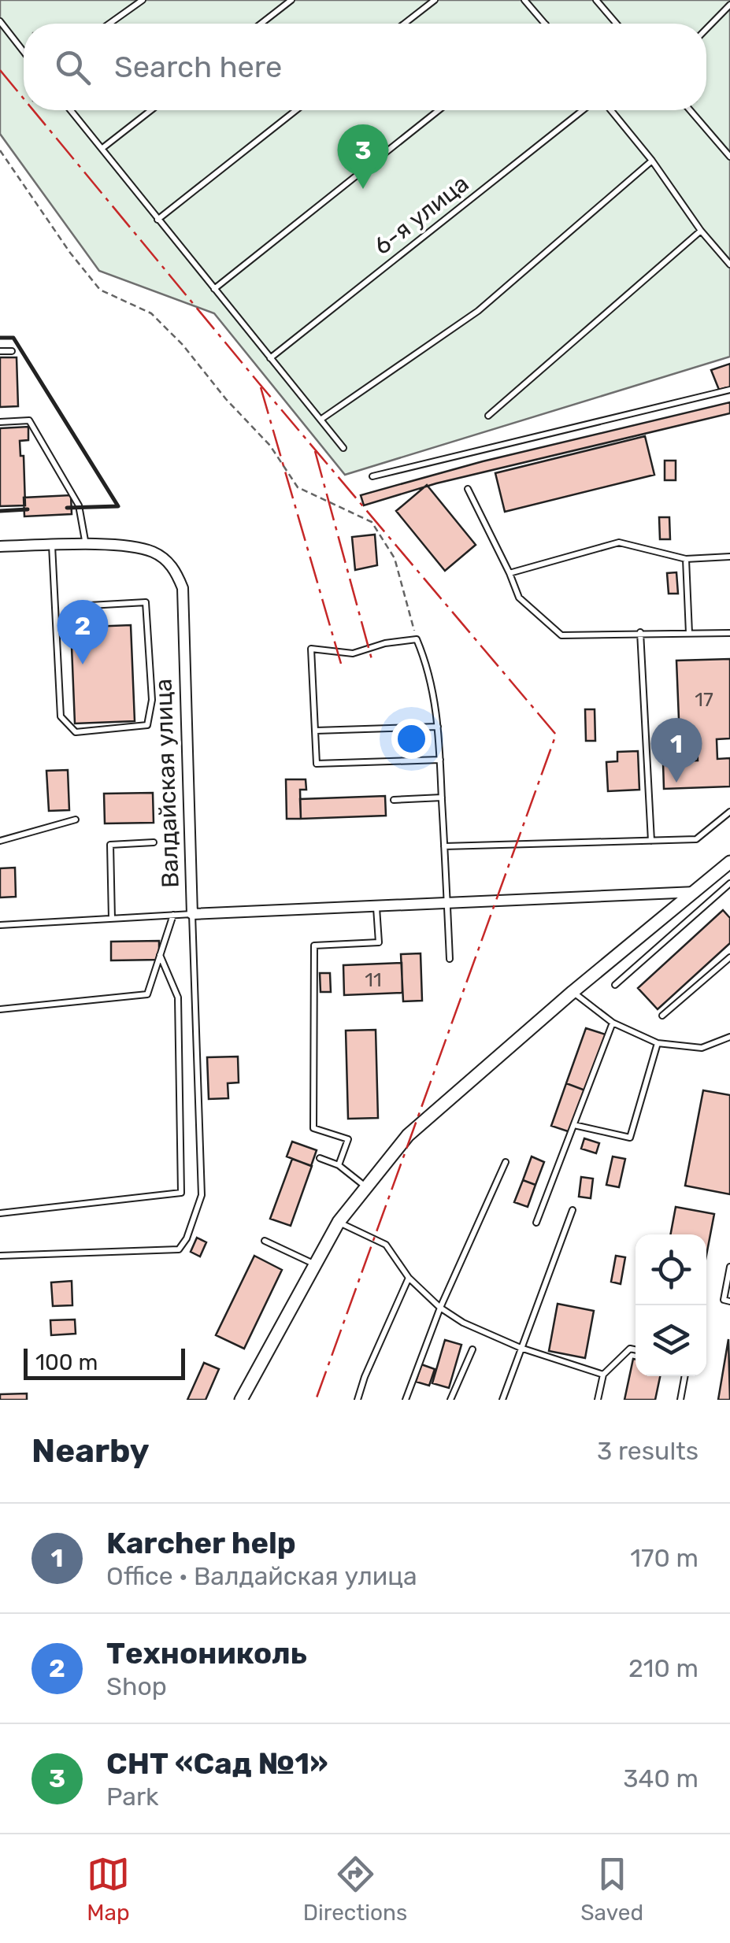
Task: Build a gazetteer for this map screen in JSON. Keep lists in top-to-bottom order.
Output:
{
  "streets": {
    "street": ["Валдайская улица"],
    "lane": ["6-я улица"]
  },
  "house_numbers": ["17", "11"],
  "scale_bar": "100 m",
  "page": {
    "search": "Search here",
    "pins": ["3", "2", "1"],
    "scale": "100 m",
    "heading": ["Nearby", "3 results"],
    "list": [
      {
        "mark": "1",
        "name": "Karcher help",
        "note": "Office · Валдайская улица",
        "value": "170 m"
      },
      {
        "mark": "2",
        "name": "Технониколь",
        "note": "Shop",
        "value": "210 m"
      },
      {
        "mark": "3",
        "name": "СНТ «Сад №1»",
        "note": "Park",
        "value": "340 m"
      }
    ],
    "nav": ["Map", "Directions", "Saved"]
  }
}
